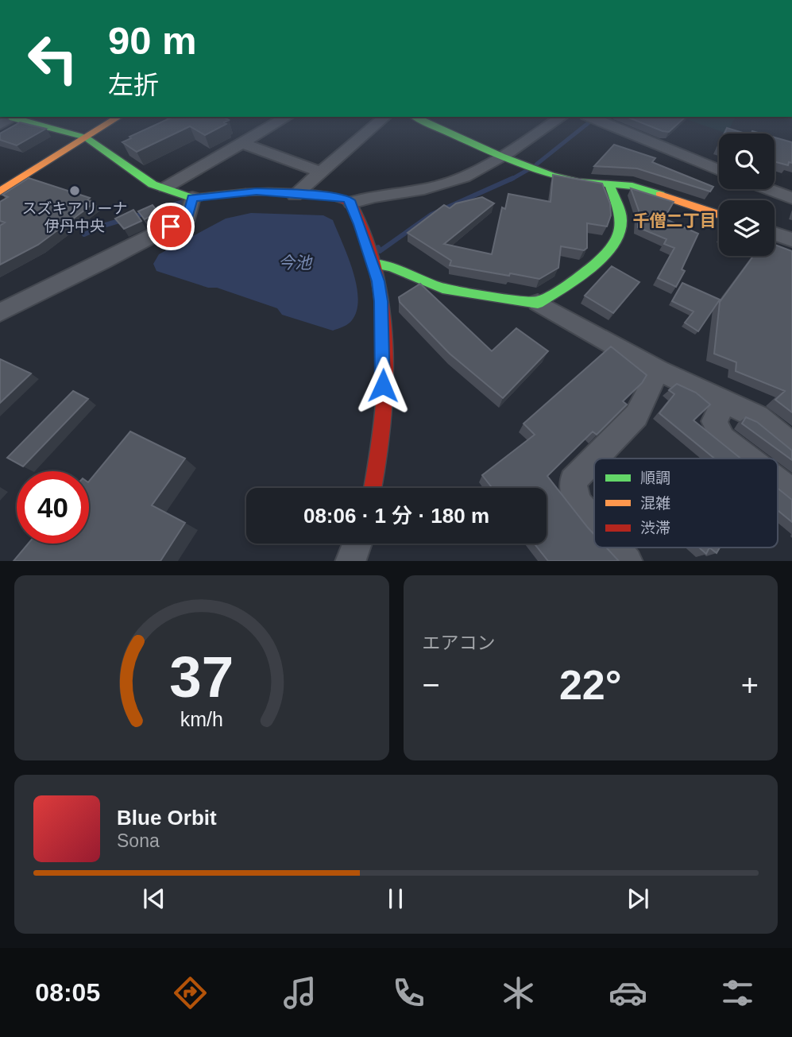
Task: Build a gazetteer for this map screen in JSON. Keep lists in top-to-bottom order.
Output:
{
  "districts": ["千僧二丁目"],
  "water": ["今池"],
  "places": ["スズキアリーナ 伊丹中央"],
  "legend": ["順調", "混雑", "渋滞"],
  "page": {
    "turn": ["90 m", "左折"],
    "limit": "40",
    "trip": "08:06 · 1 分 · 180 m",
    "tile": "エアコン",
    "heat": ["−", "22°", "+"],
    "song": ["Blue Orbit", "Sona"],
    "tabs": "08:05",
    "gauge": ["37", "km/h"]
  }
}
